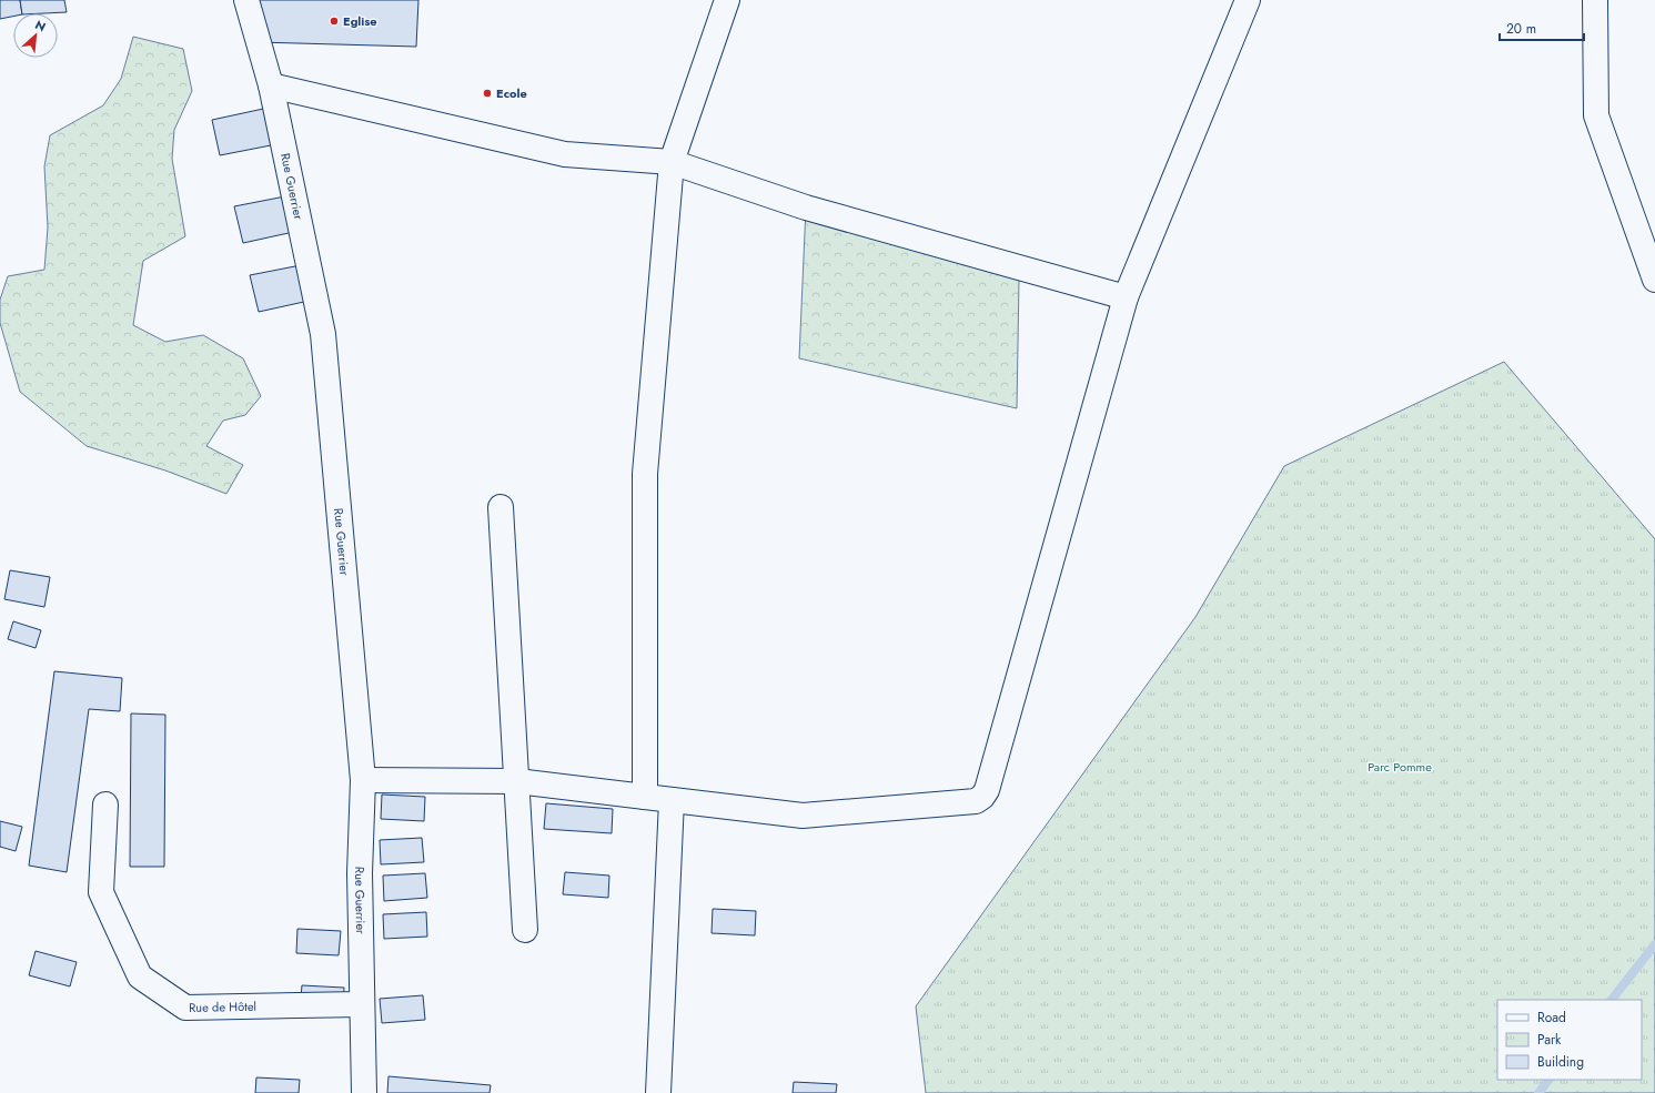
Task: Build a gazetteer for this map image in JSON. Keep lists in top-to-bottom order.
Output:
{
  "streets": {
    "street": ["Rue Guerrier", "Rue de Hôtel"]
  },
  "crossings": [
    ["Rue Guerrier", "Rue de Hôtel"]
  ],
  "parks": ["Parc Pomme"],
  "places": ["Eglise", "Ecole"],
  "legend": ["Road", "Park", "Building"],
  "scale_bar": "20 m",
  "north": "top right"
}
